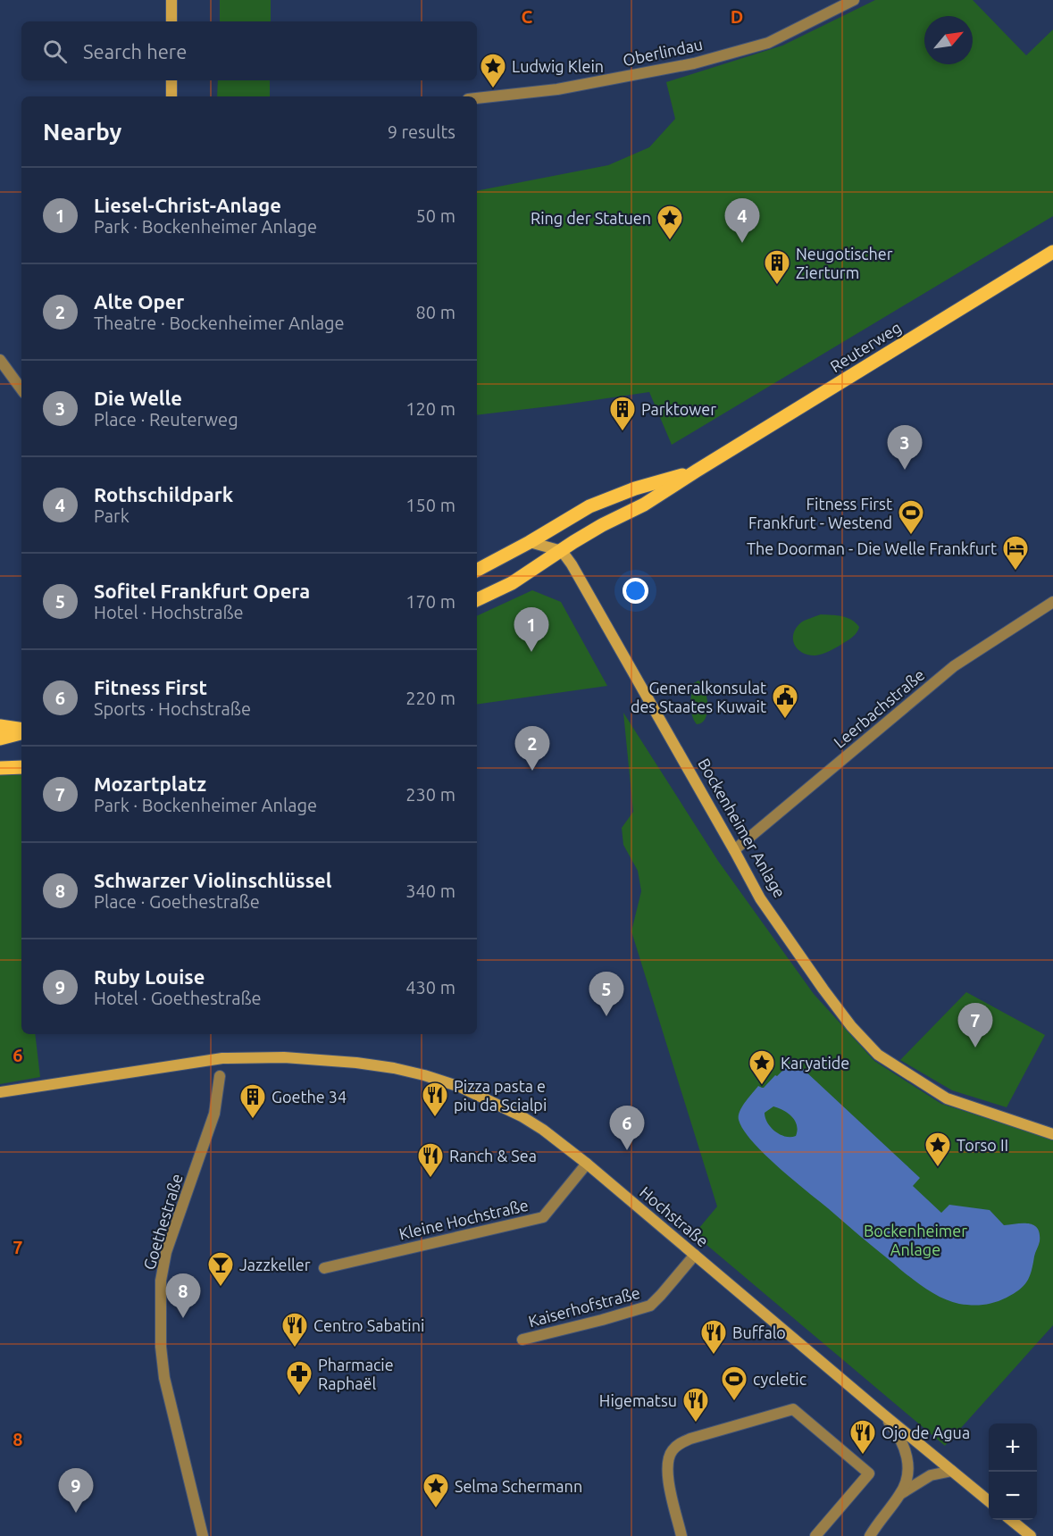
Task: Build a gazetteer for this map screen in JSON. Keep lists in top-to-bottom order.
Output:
{
  "streets": {
    "main road": ["Reuterweg", "Bockenheimer Anlage", "Hochstraße"],
    "street": [
      "Oberlindau",
      "Leerbachstraße",
      "Kleine Hochstraße",
      "Goethestraße",
      "Kaiserhofstraße"
    ]
  },
  "crossings": [
    ["Reuterweg", "Bockenheimer Anlage"],
    ["Leerbachstraße", "Bockenheimer Anlage"],
    ["Hochstraße", "Kleine Hochstraße"],
    ["Hochstraße", "Kaiserhofstraße"]
  ],
  "parks": ["Bockenheimer Anlage"],
  "places": {
    "place": [
      "Ludwig Klein",
      "Ring der Statuen",
      "Karyatide",
      "Torso II",
      "Selma Schermann"
    ],
    "building": ["Neugotischer Zierturm", "Parktower", "Goethe 34"],
    "sports": ["Fitness First Frankfurt - Westend", "cycletic"],
    "hotel": ["The Doorman - Die Welle Frankfurt"],
    "public building": ["Generalkonsulat des Staates Kuwait"],
    "restaurant": [
      "Pizza pasta e piu da Scialpi",
      "Ranch & Sea",
      "Centro Sabatini",
      "Buffalo",
      "Higematsu",
      "Ojo de Agua"
    ],
    "bar": ["Jazzkeller"],
    "pharmacy": ["Pharmacie Raphaël"]
  },
  "north": "top right",
  "page": {
    "search": "Search here",
    "heading": ["Nearby", "9 results"],
    "list": [
      {
        "mark": "1",
        "name": "Liesel-Christ-Anlage",
        "note": "Park · Bockenheimer Anlage",
        "value": "50 m"
      },
      {
        "mark": "2",
        "name": "Alte Oper",
        "note": "Theatre · Bockenheimer Anlage",
        "value": "80 m"
      },
      {
        "mark": "3",
        "name": "Die Welle",
        "note": "Place · Reuterweg",
        "value": "120 m"
      },
      {
        "mark": "4",
        "name": "Rothschildpark",
        "note": "Park",
        "value": "150 m"
      },
      {
        "mark": "5",
        "name": "Sofitel Frankfurt Opera",
        "note": "Hotel · Hochstraße",
        "value": "170 m"
      },
      {
        "mark": "6",
        "name": "Fitness First",
        "note": "Sports · Hochstraße",
        "value": "220 m"
      },
      {
        "mark": "7",
        "name": "Mozartplatz",
        "note": "Park · Bockenheimer Anlage",
        "value": "230 m"
      },
      {
        "mark": "8",
        "name": "Schwarzer Violinschlüssel",
        "note": "Place · Goethestraße",
        "value": "340 m"
      },
      {
        "mark": "9",
        "name": "Ruby Louise",
        "note": "Hotel · Goethestraße",
        "value": "430 m"
      }
    ],
    "pins": [
      "4",
      "3",
      "1",
      "2",
      "5",
      "7",
      "6",
      "8",
      "9"
    ],
    "map_buttons": ["+", "−"]
  },
  "grid": {
    "columns": ["C", "D"],
    "rows": ["6", "7", "8"]
  }
}
